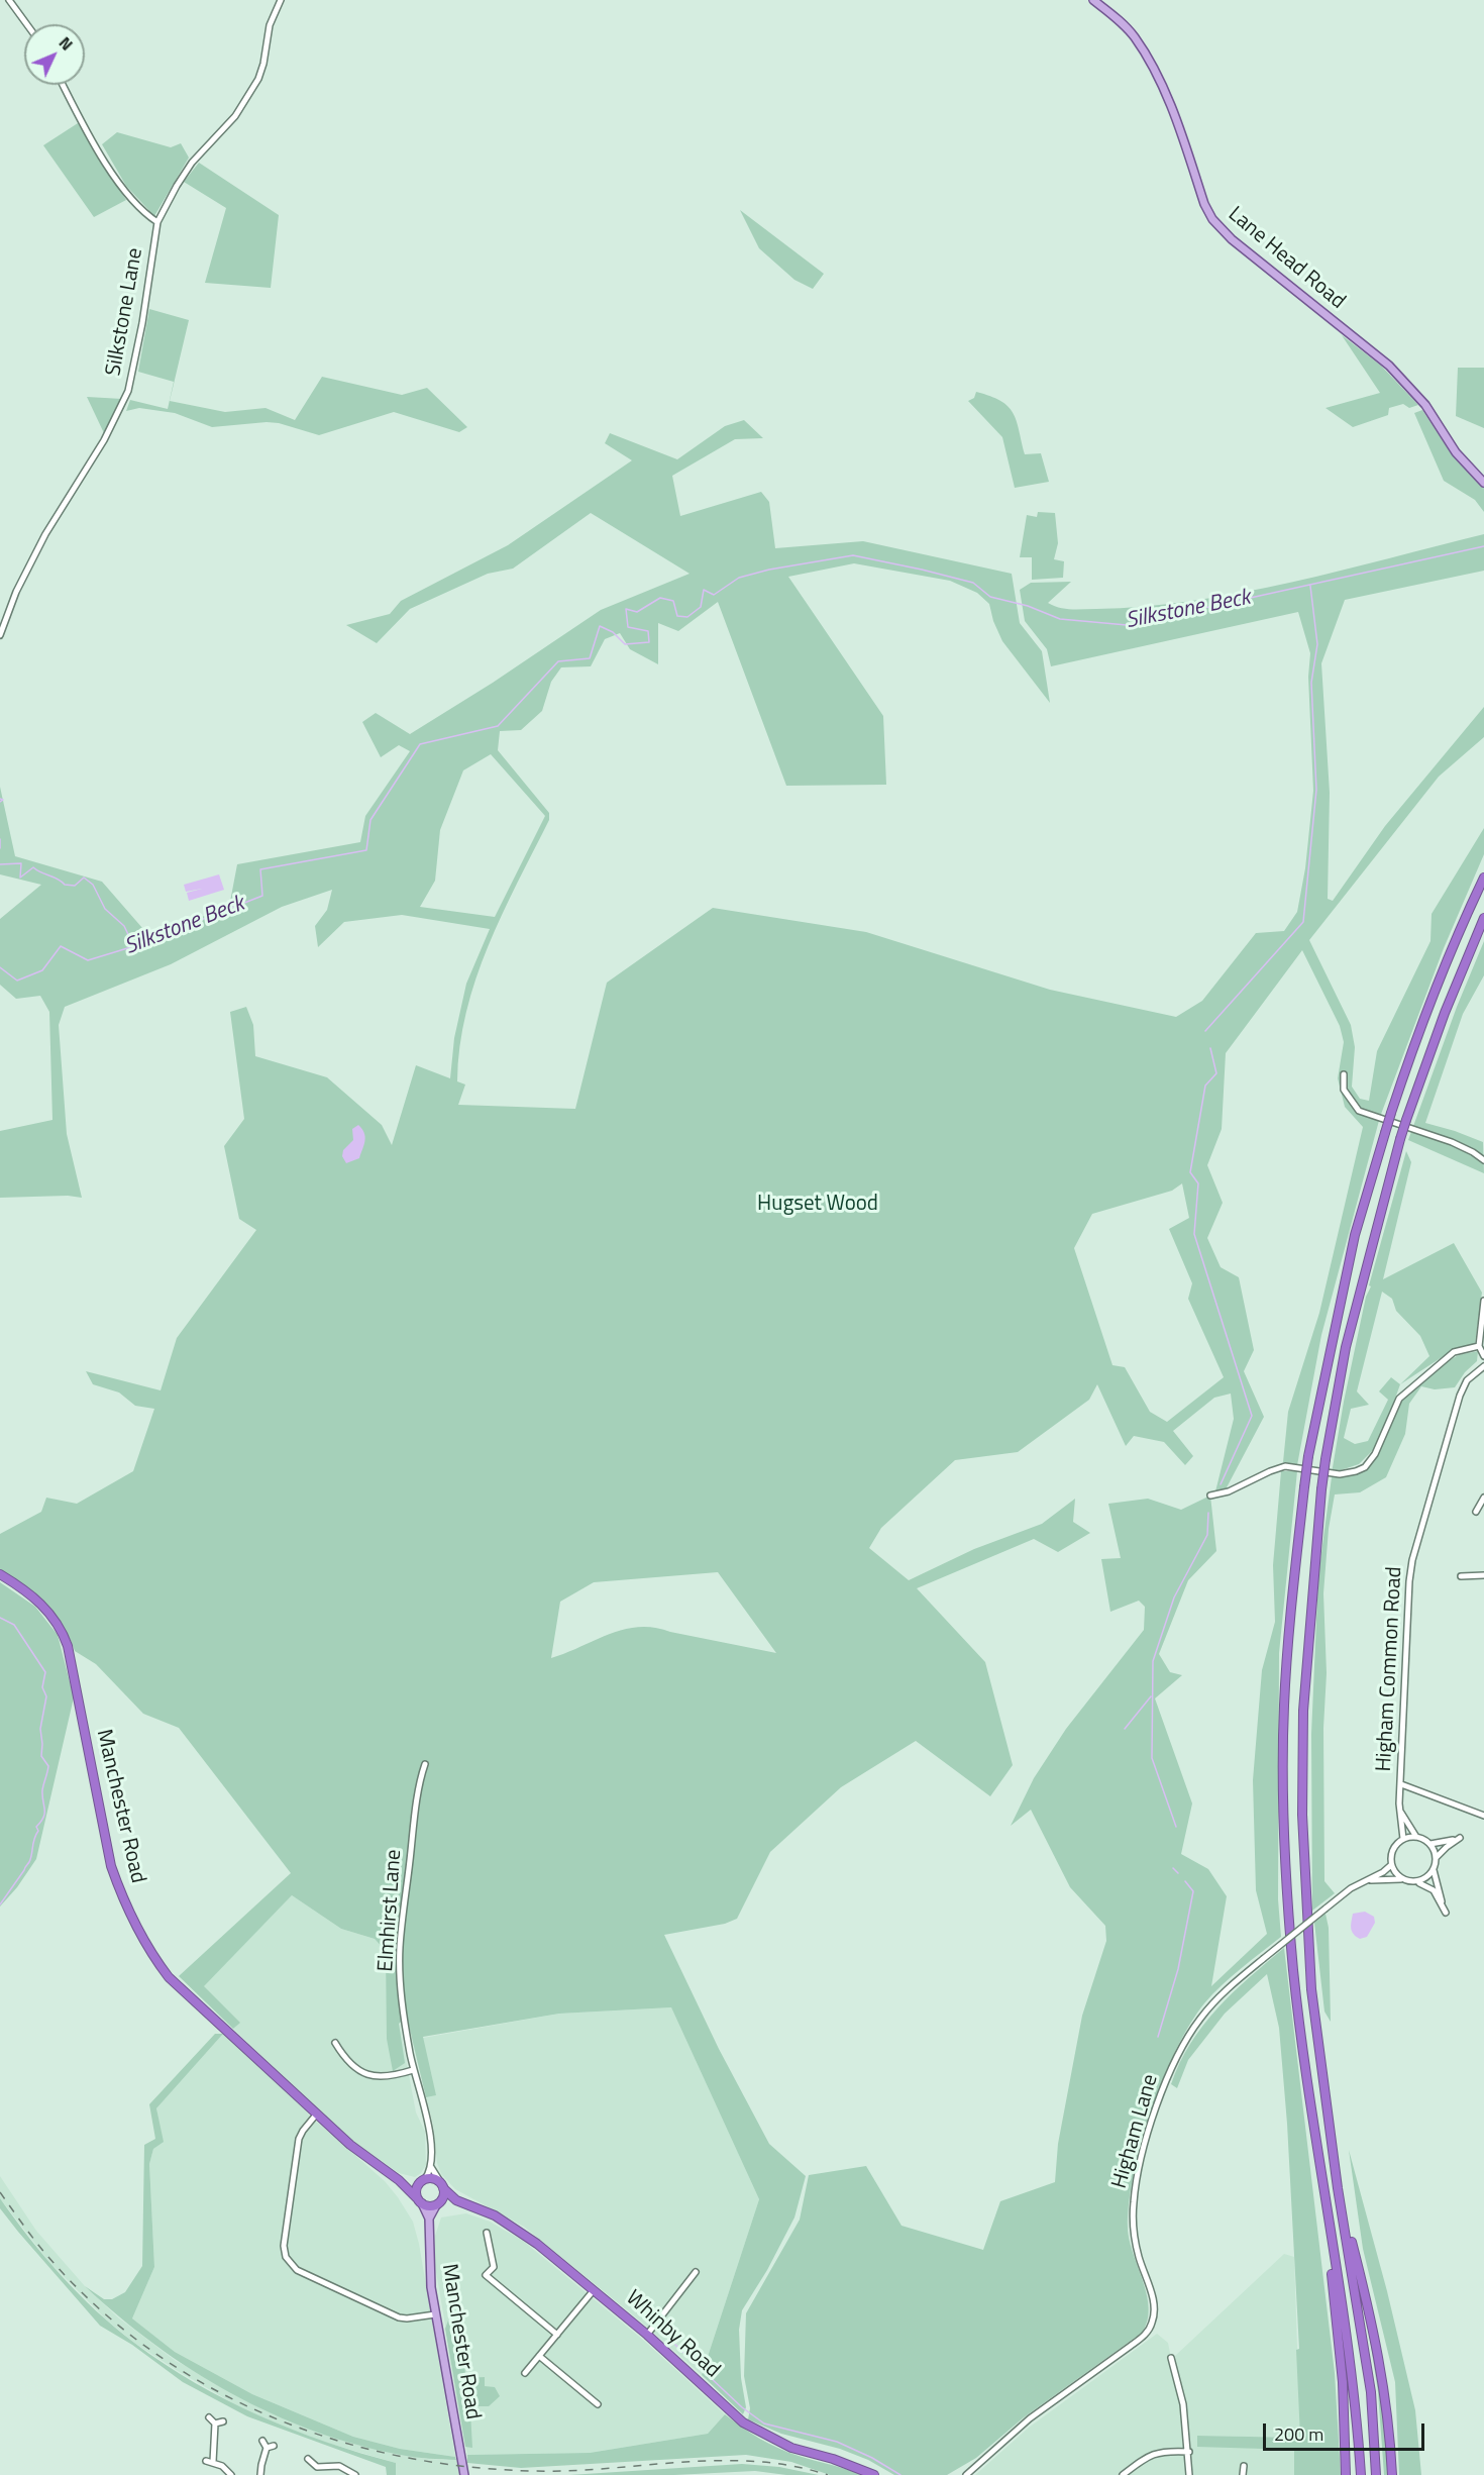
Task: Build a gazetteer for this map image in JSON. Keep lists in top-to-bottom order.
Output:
{
  "streets": {
    "highway": ["Manchester Road", "Whinby Road"],
    "main road": ["Lane Head Road"],
    "street": [
      "Silkstone Lane",
      "Higham Common Road",
      "Elmhirst Lane",
      "Higham Lane"
    ]
  },
  "crossings": [
    ["Manchester Road", "Elmhirst Lane"],
    ["Manchester Road", "Whinby Road"],
    ["Elmhirst Lane", "Whinby Road"]
  ],
  "water": ["Silkstone Beck"],
  "parks": ["Hugset Wood"],
  "scale_bar": "200 m",
  "north": "top right"
}
